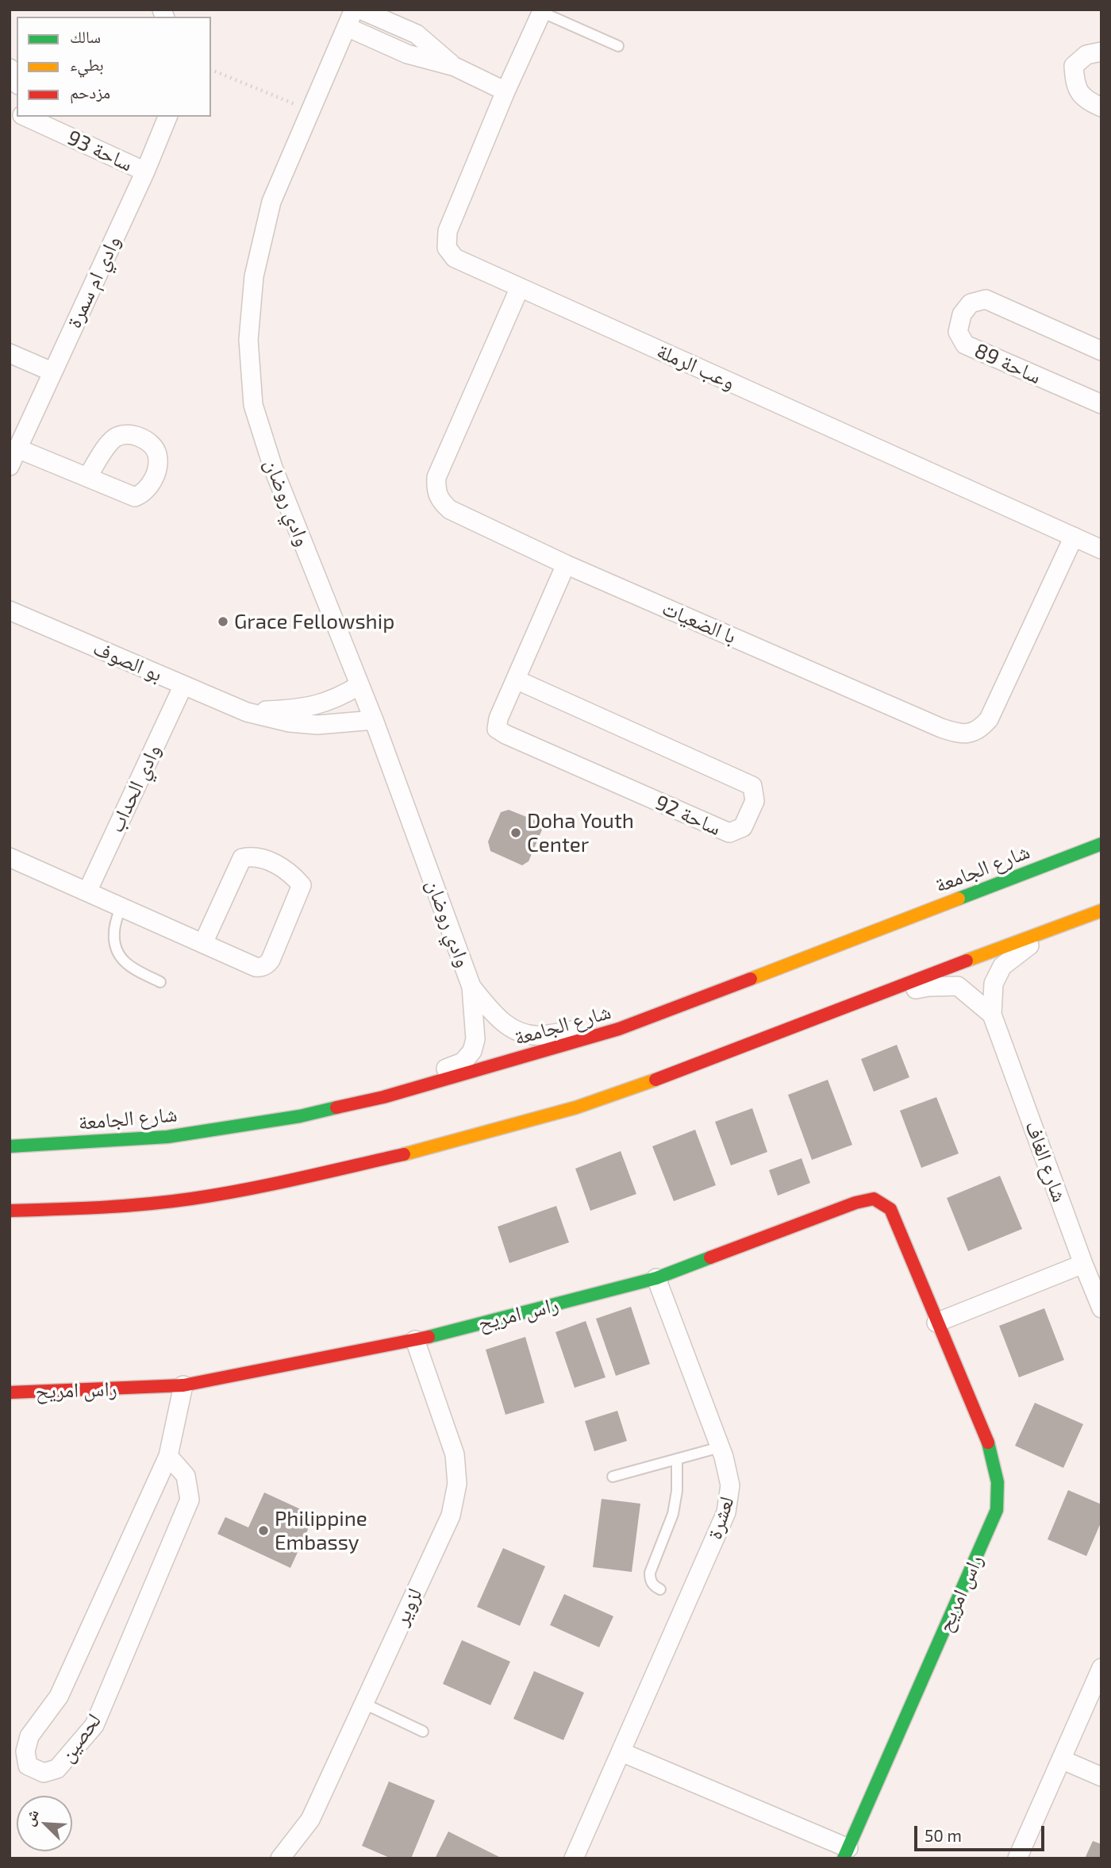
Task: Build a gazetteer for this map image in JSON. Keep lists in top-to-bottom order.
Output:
{
  "streets": {
    "main road": ["شارع الجامعة", "راس امريح"],
    "street": [
      "ساحة 93",
      "وادي ام سمرة",
      "ساحة 89",
      "وعب الرملة",
      "وادي روضان",
      "با الضعيات",
      "بو الصوف",
      "وادي الحداب",
      "ساحة 92",
      "شارع الغاف",
      "لعشرة",
      "لزوير",
      "لحصين"
    ]
  },
  "crossings": [
    ["ساحة 93", "وادي ام سمرة"],
    ["وعب الرملة", "با الضعيات"],
    ["وادي روضان", "بو الصوف"],
    ["وادي روضان", "شارع الجامعة"],
    ["با الضعيات", "ساحة 92"],
    ["بو الصوف", "وادي الحداب"],
    ["راس امريح", "لعشرة"],
    ["راس امريح", "لزوير"],
    ["راس امريح", "لحصين"]
  ],
  "places": ["Grace Fellowship", "Doha Youth Center", "Philippine Embassy"],
  "legend": ["سالك", "بطيء", "مزدحم"],
  "scale_bar": "50 m",
  "north": "top left"
}
